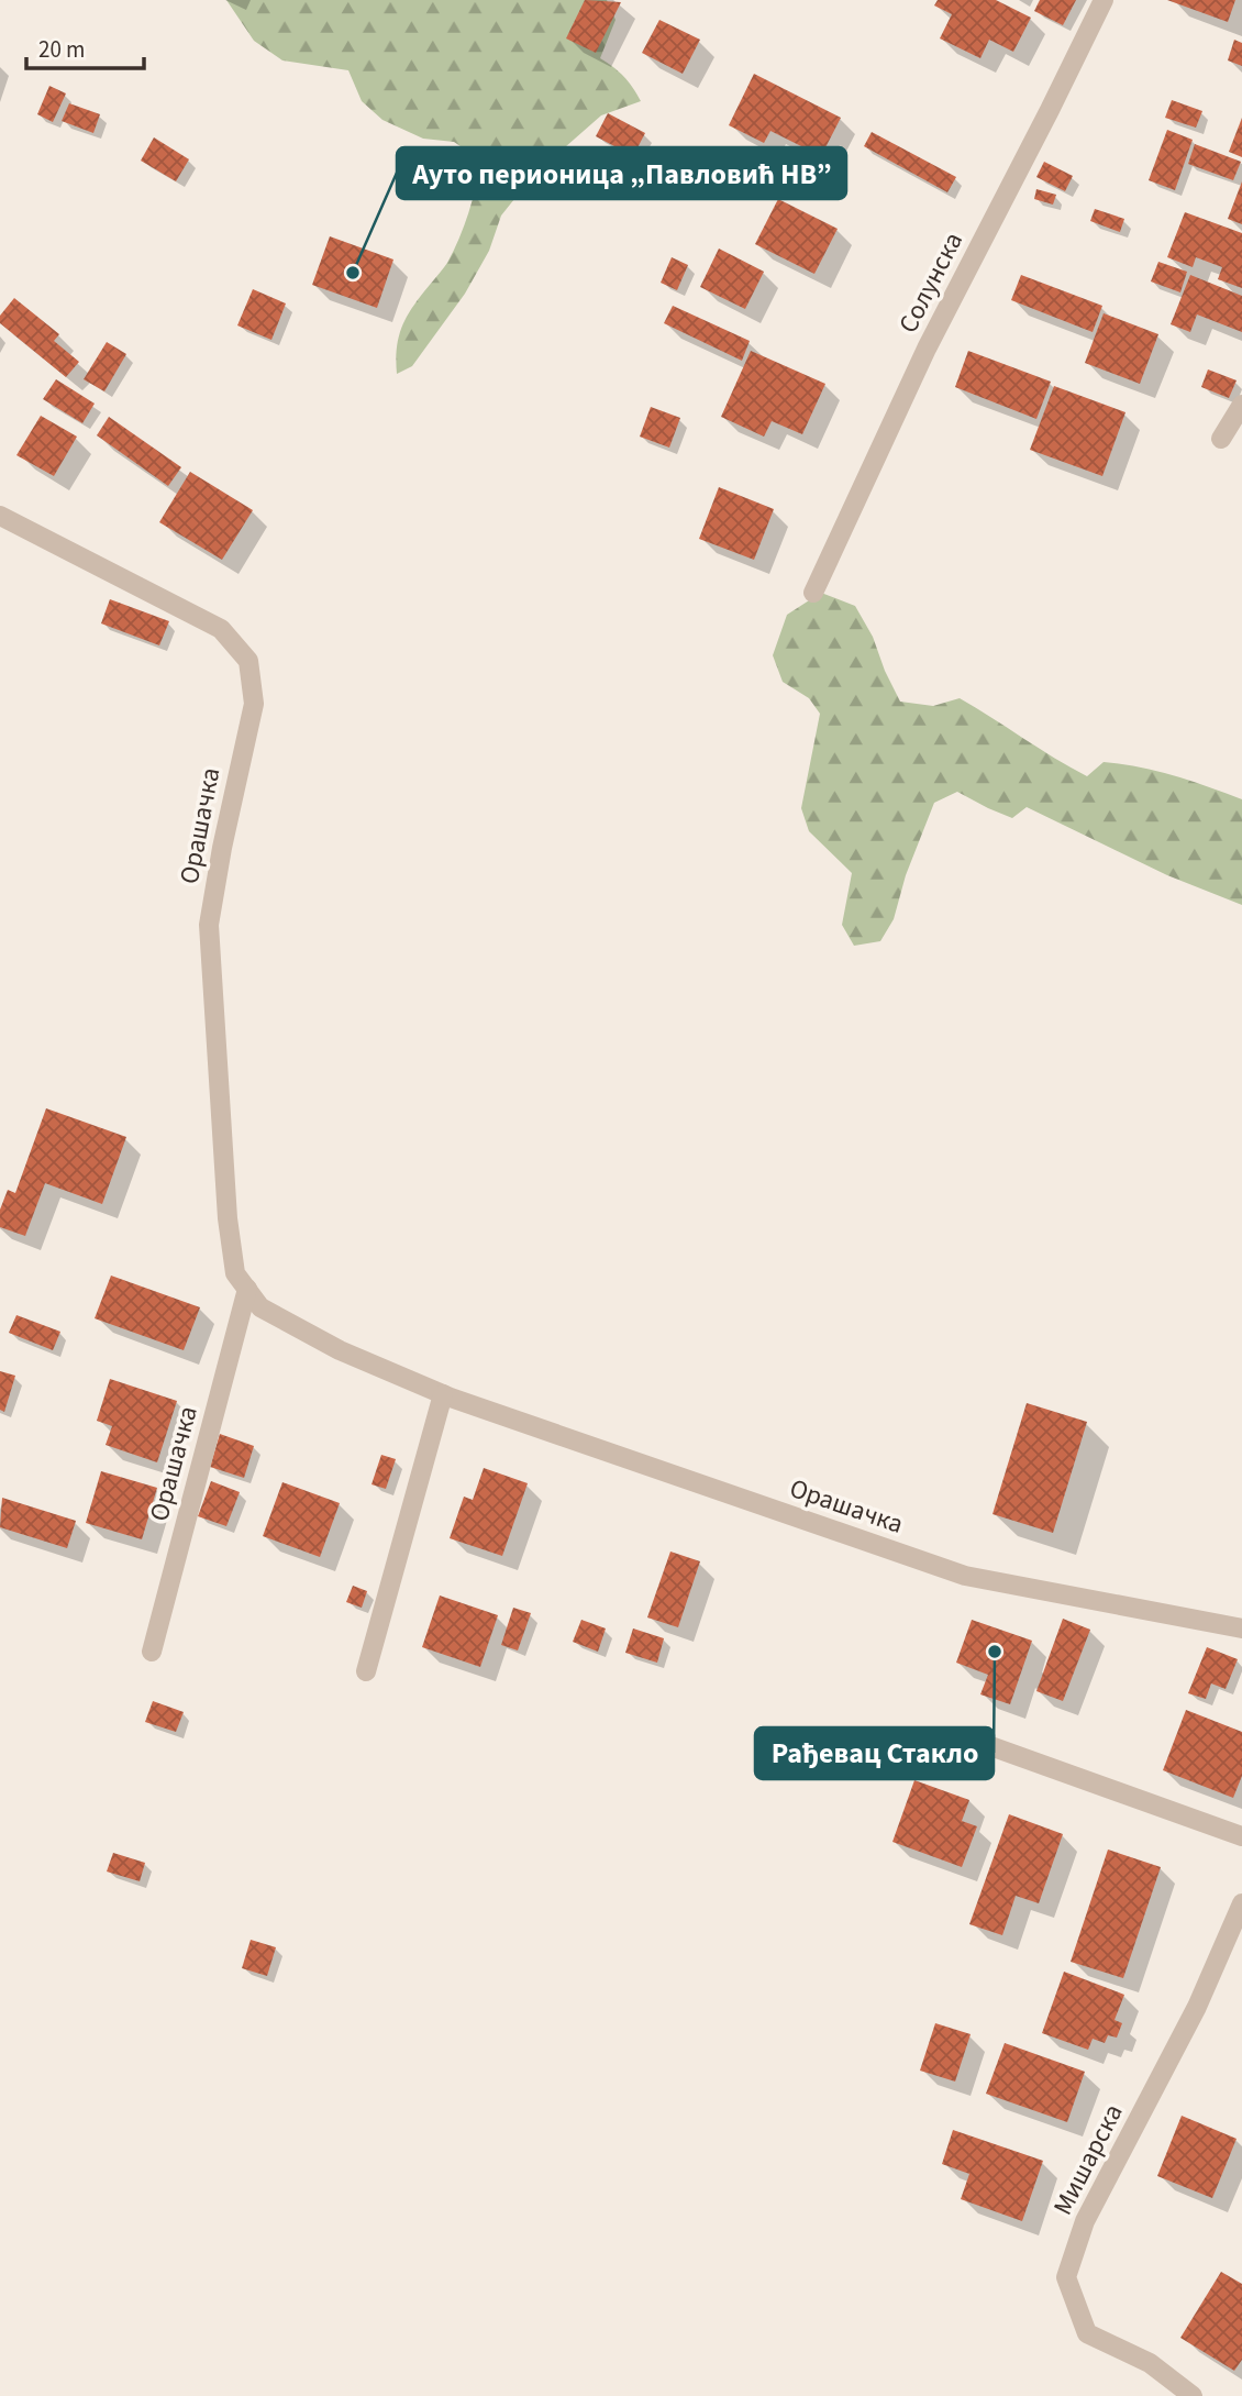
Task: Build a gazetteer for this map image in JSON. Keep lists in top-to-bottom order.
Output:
{
  "streets": {
    "street": ["Солунска", "Орашачка", "Мишарска"]
  },
  "places": ["Ауто перионица „Павловић НВ”", "Рађевац Стакло"],
  "scale_bar": "20 m"
}
